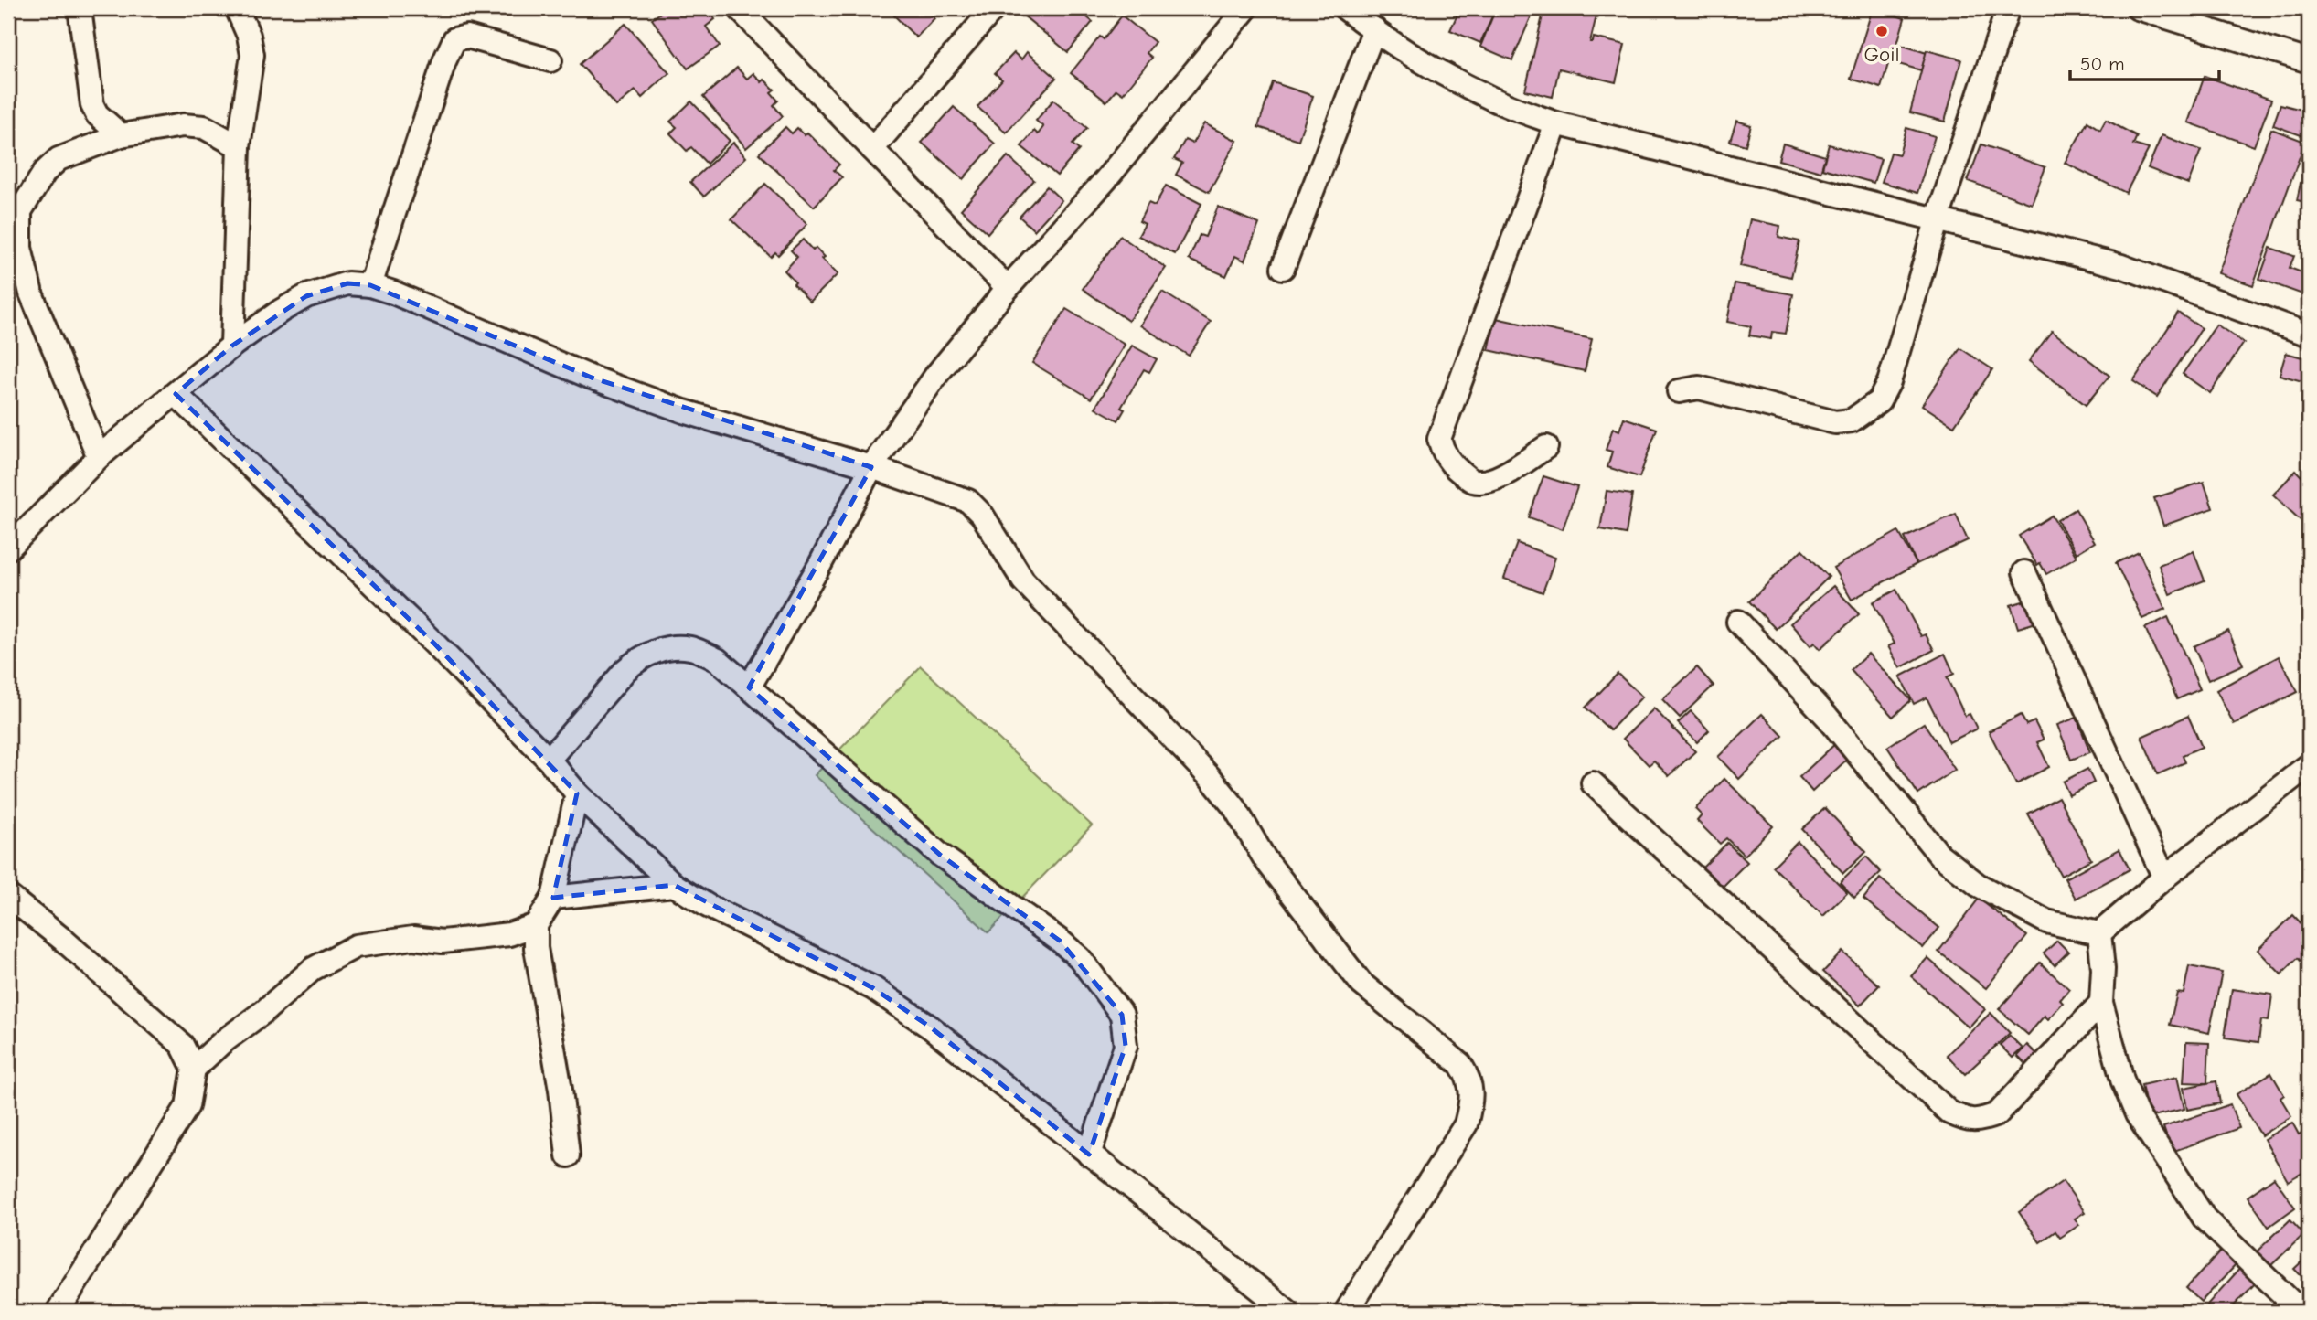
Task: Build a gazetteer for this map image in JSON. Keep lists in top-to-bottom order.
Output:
{
  "places": ["Goil"],
  "scale_bar": "50 m"
}
